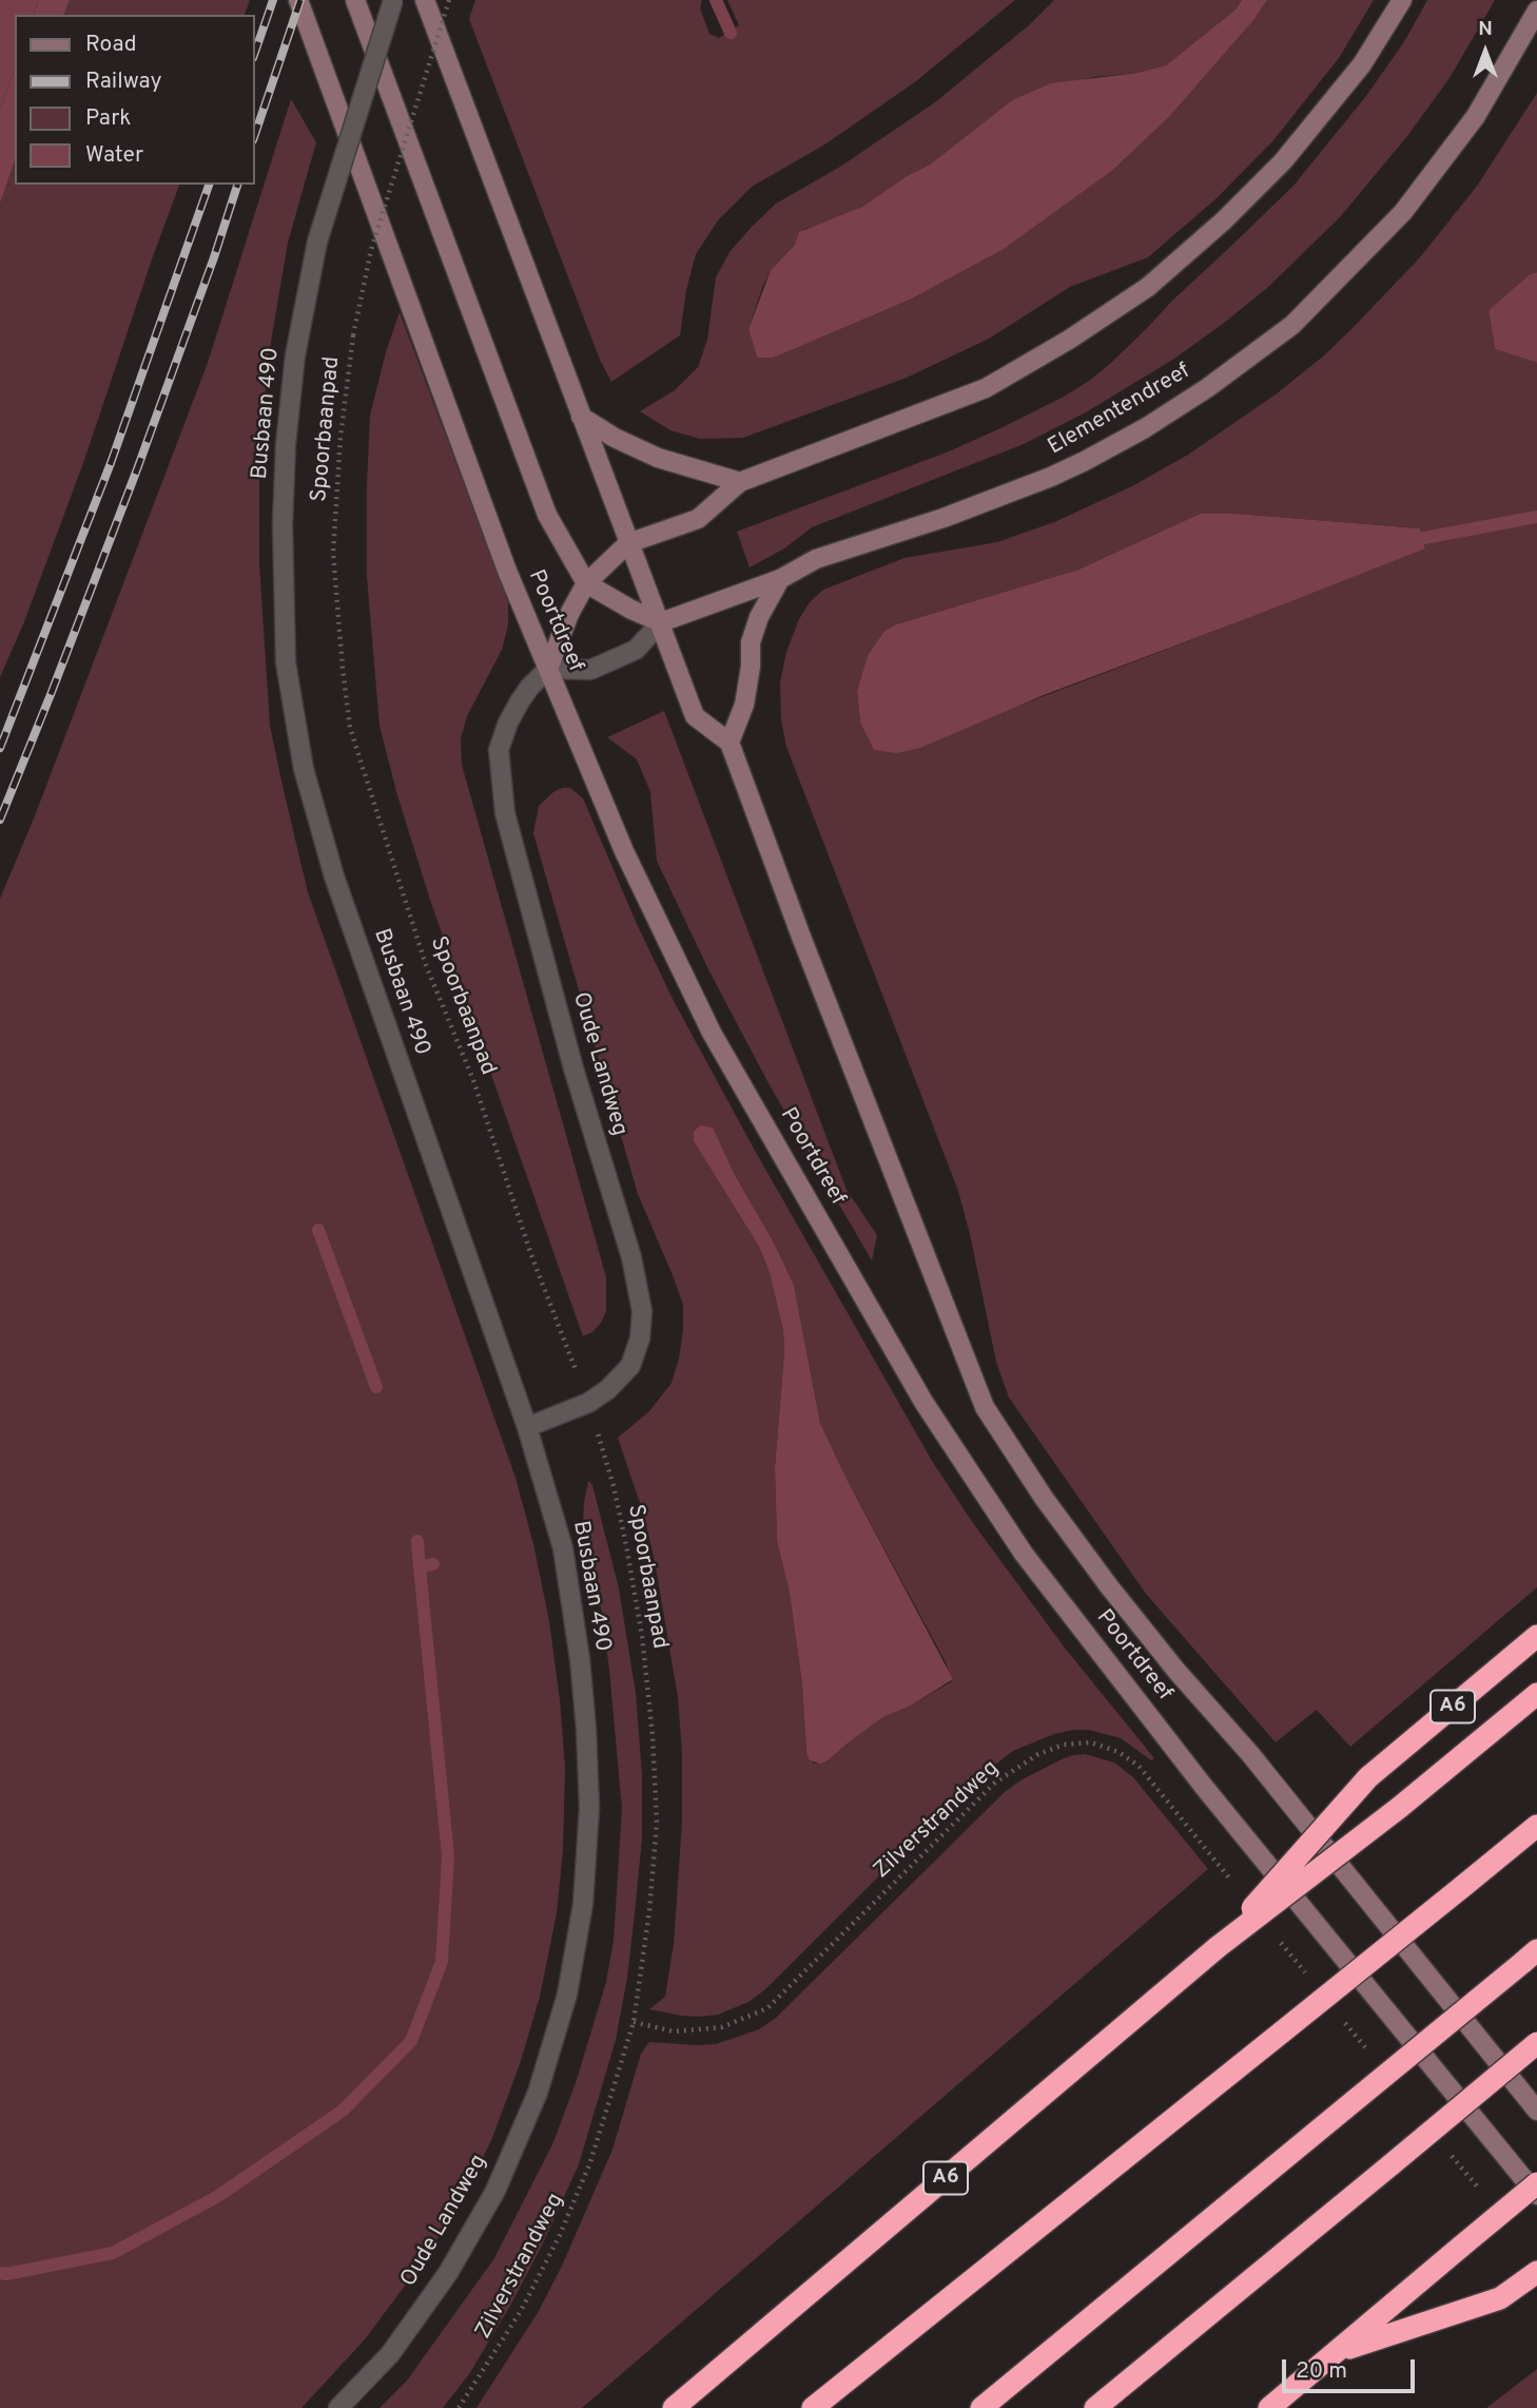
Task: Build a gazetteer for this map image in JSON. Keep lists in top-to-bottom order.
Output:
{
  "streets": {
    "highway": ["A6"],
    "main road": ["Elementendreef", "Poortdreef"],
    "lane": ["Busbaan 490", "Oude Landweg"],
    "path": ["Spoorbaanpad", "Zilverstrandweg"]
  },
  "crossings": [
    ["Busbaan 490", "Oude Landweg"],
    ["Spoorbaanpad", "Oude Landweg"],
    ["Spoorbaanpad", "Zilverstrandweg"],
    ["Poortdreef", "Oude Landweg"]
  ],
  "legend": [
    "Road",
    "Railway",
    "Park",
    "Water"
  ],
  "scale_bar": "20 m",
  "north": "top"
}
